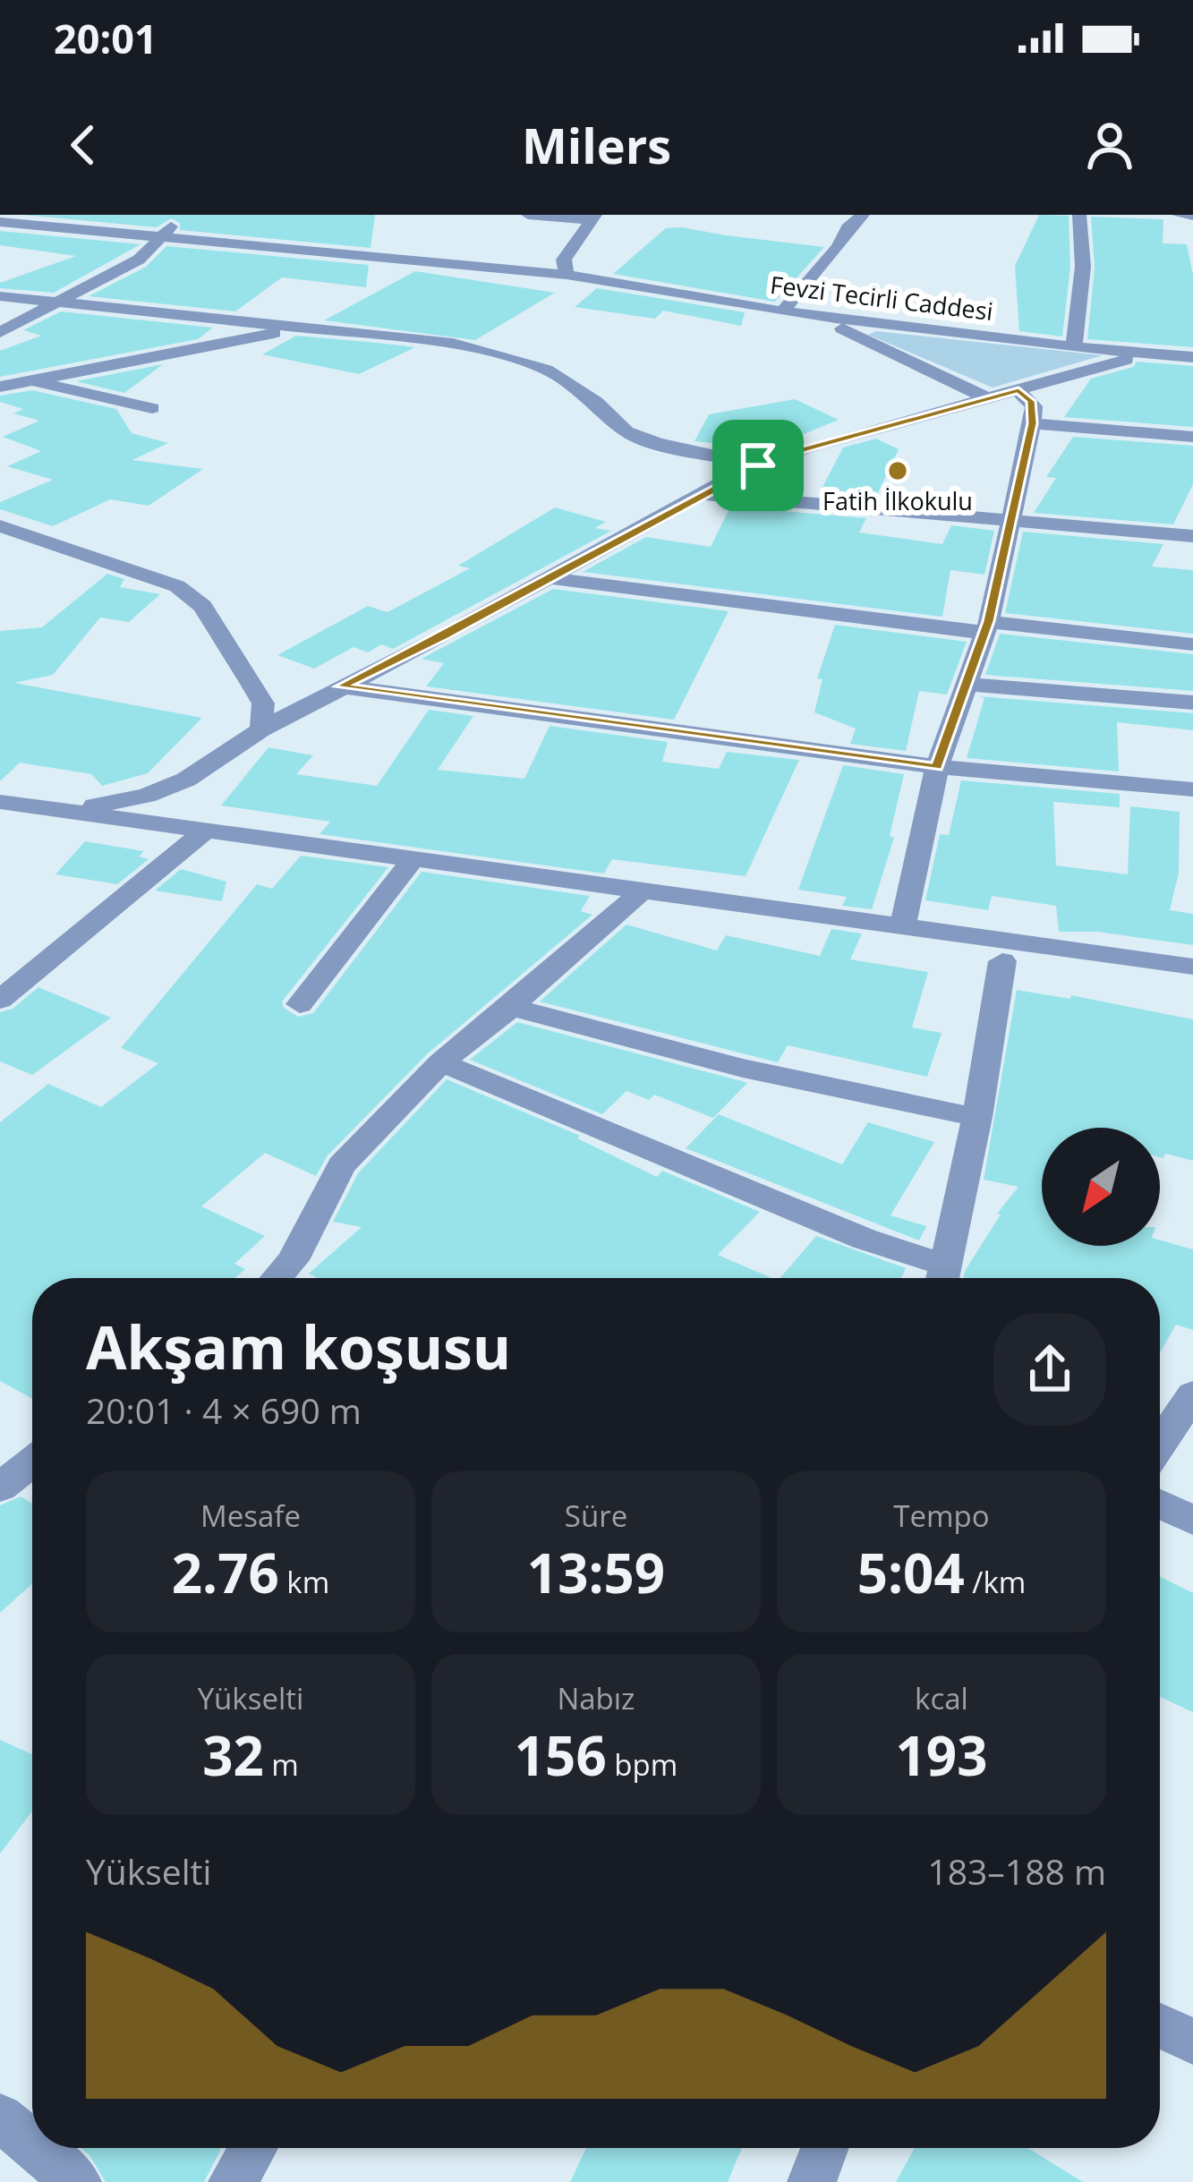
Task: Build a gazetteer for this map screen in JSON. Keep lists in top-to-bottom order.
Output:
{
  "streets": {
    "street": ["Fevzi Tecirli Caddesi"]
  },
  "places": ["Fatih İlkokulu"],
  "north": "bottom left",
  "page": {
    "status": "20:01",
    "header": "Milers",
    "heading": ["Akşam koşusu", "20:01 · 4 × 690 m"],
    "stats": [
      ["Mesafe", "2.76 km"],
      ["Süre", "13:59"],
      ["Tempo", "5:04 /km"],
      ["Yükselti", "32 m"],
      ["Nabız", "156 bpm"],
      ["kcal", "193"]
    ],
    "chart": ["Yükselti", "183–188 m"]
  }
}
